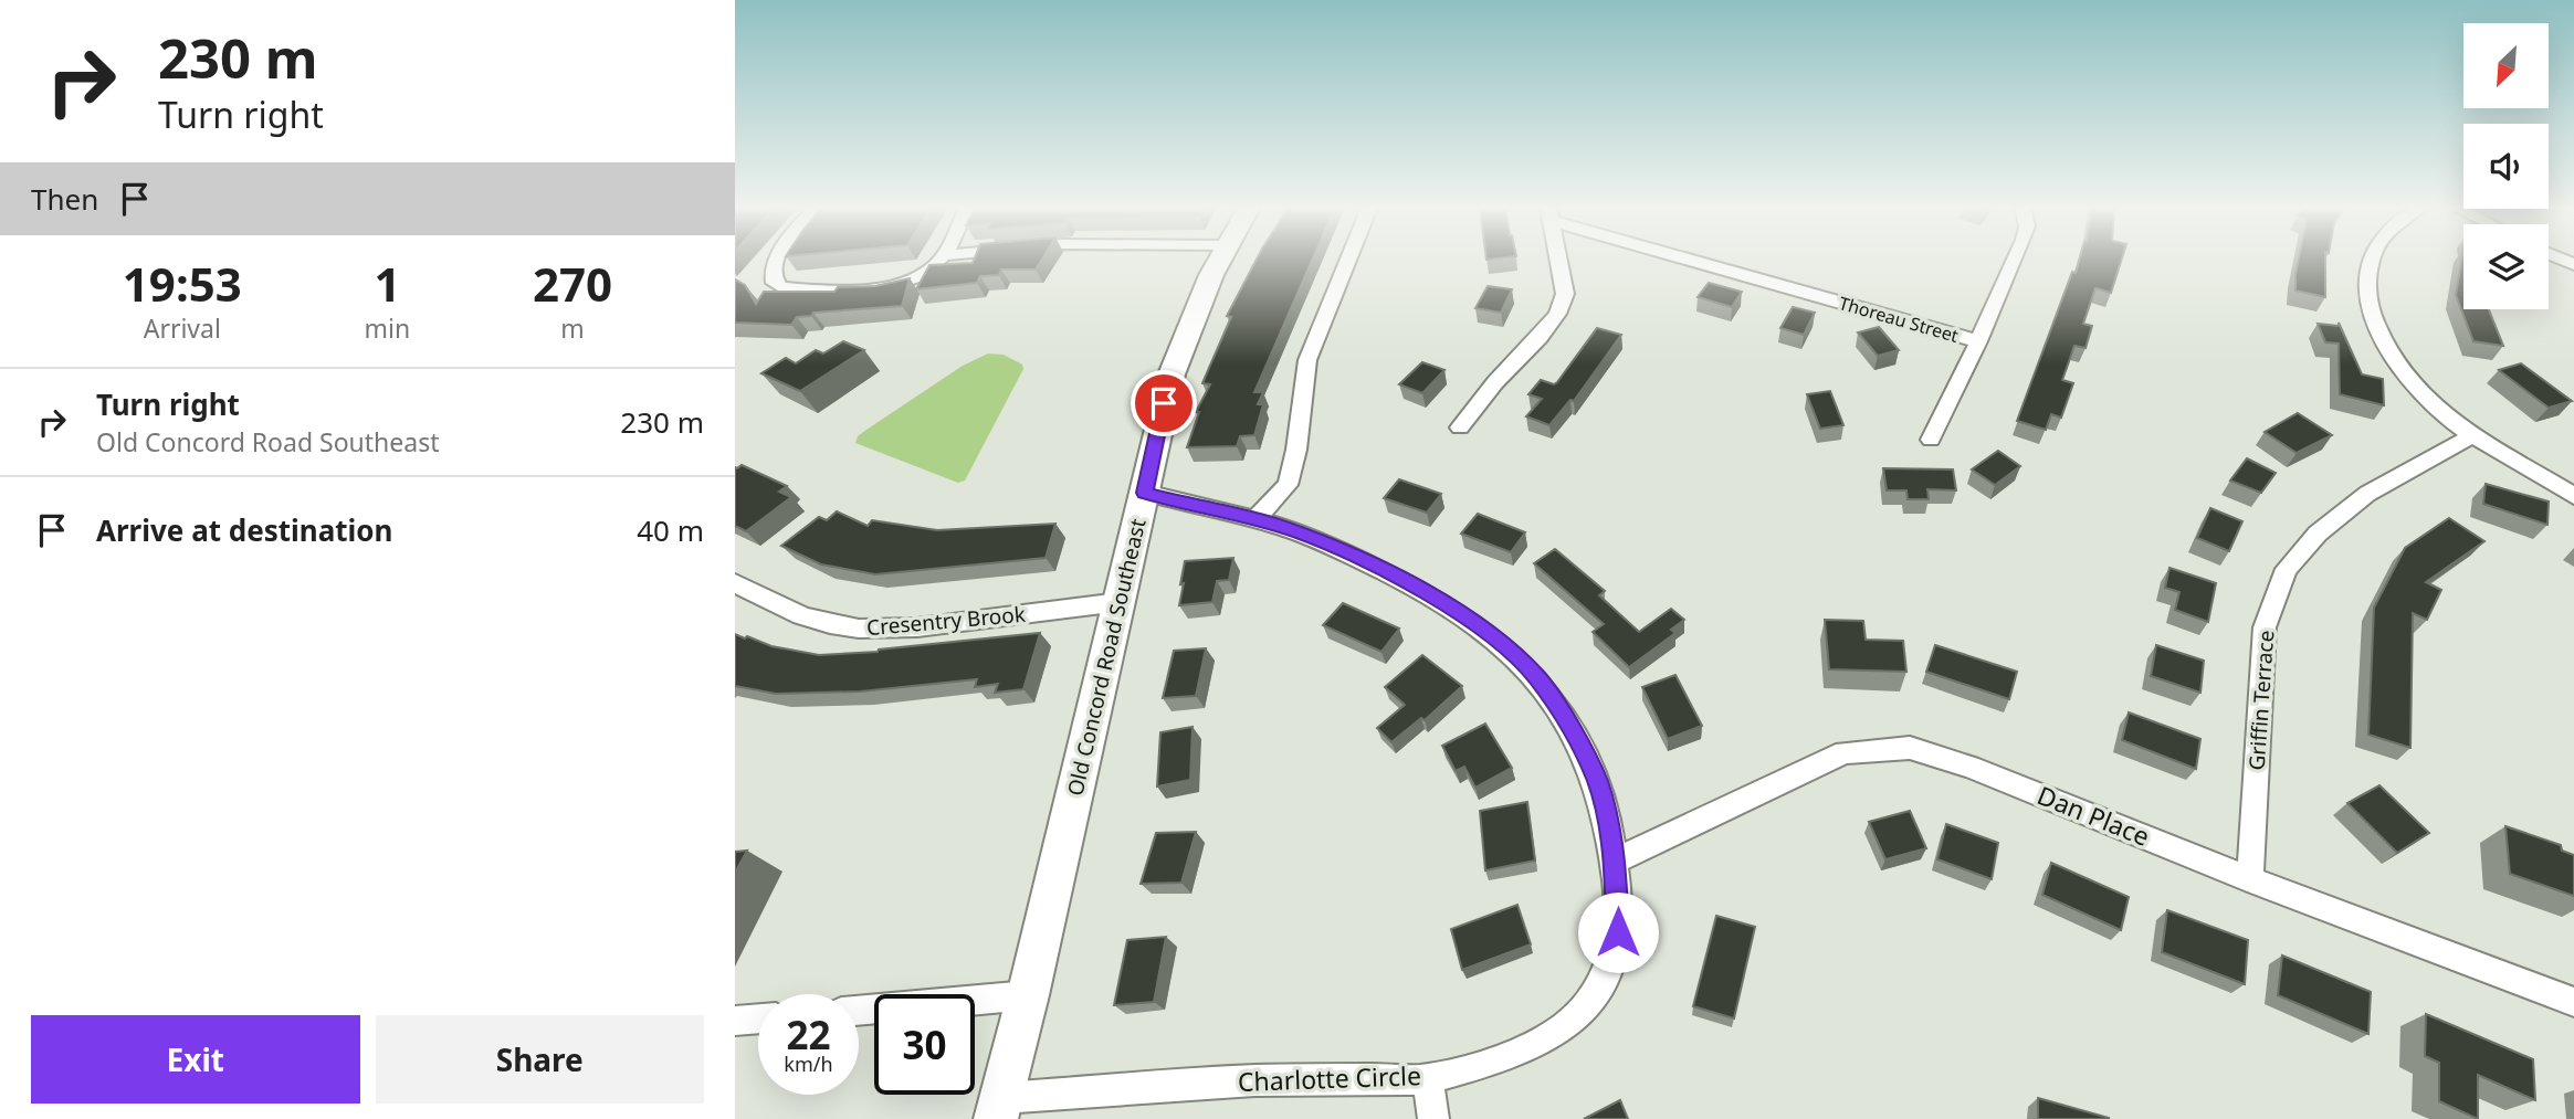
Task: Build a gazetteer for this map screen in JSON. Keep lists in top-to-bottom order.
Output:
{
  "streets": {
    "street": [
      "Thoreau Street",
      "Cresentry Brook",
      "Old Concord Road Southeast",
      "Griffin Terrace",
      "Dan Place",
      "Charlotte Circle"
    ]
  },
  "crossings": [
    ["Cresentry Brook", "Old Concord Road Southeast"],
    ["Old Concord Road Southeast", "Charlotte Circle"],
    ["Griffin Terrace", "Dan Place"],
    ["Dan Place", "Charlotte Circle"]
  ],
  "north": "bottom left",
  "page": {
    "turn": ["230 m", "Turn right"],
    "then": "Then",
    "eta": [
      "19:53",
      "Arrival",
      "1",
      "min",
      "270",
      "m"
    ],
    "list": [
      {
        "name": "Turn right",
        "note": "Old Concord Road Southeast",
        "value": "230 m"
      },
      {
        "name": "Arrive at destination",
        "value": "40 m"
      }
    ],
    "speed": "22 km/h",
    "limit": "30",
    "buttons": ["Exit", "Share"]
  }
}
